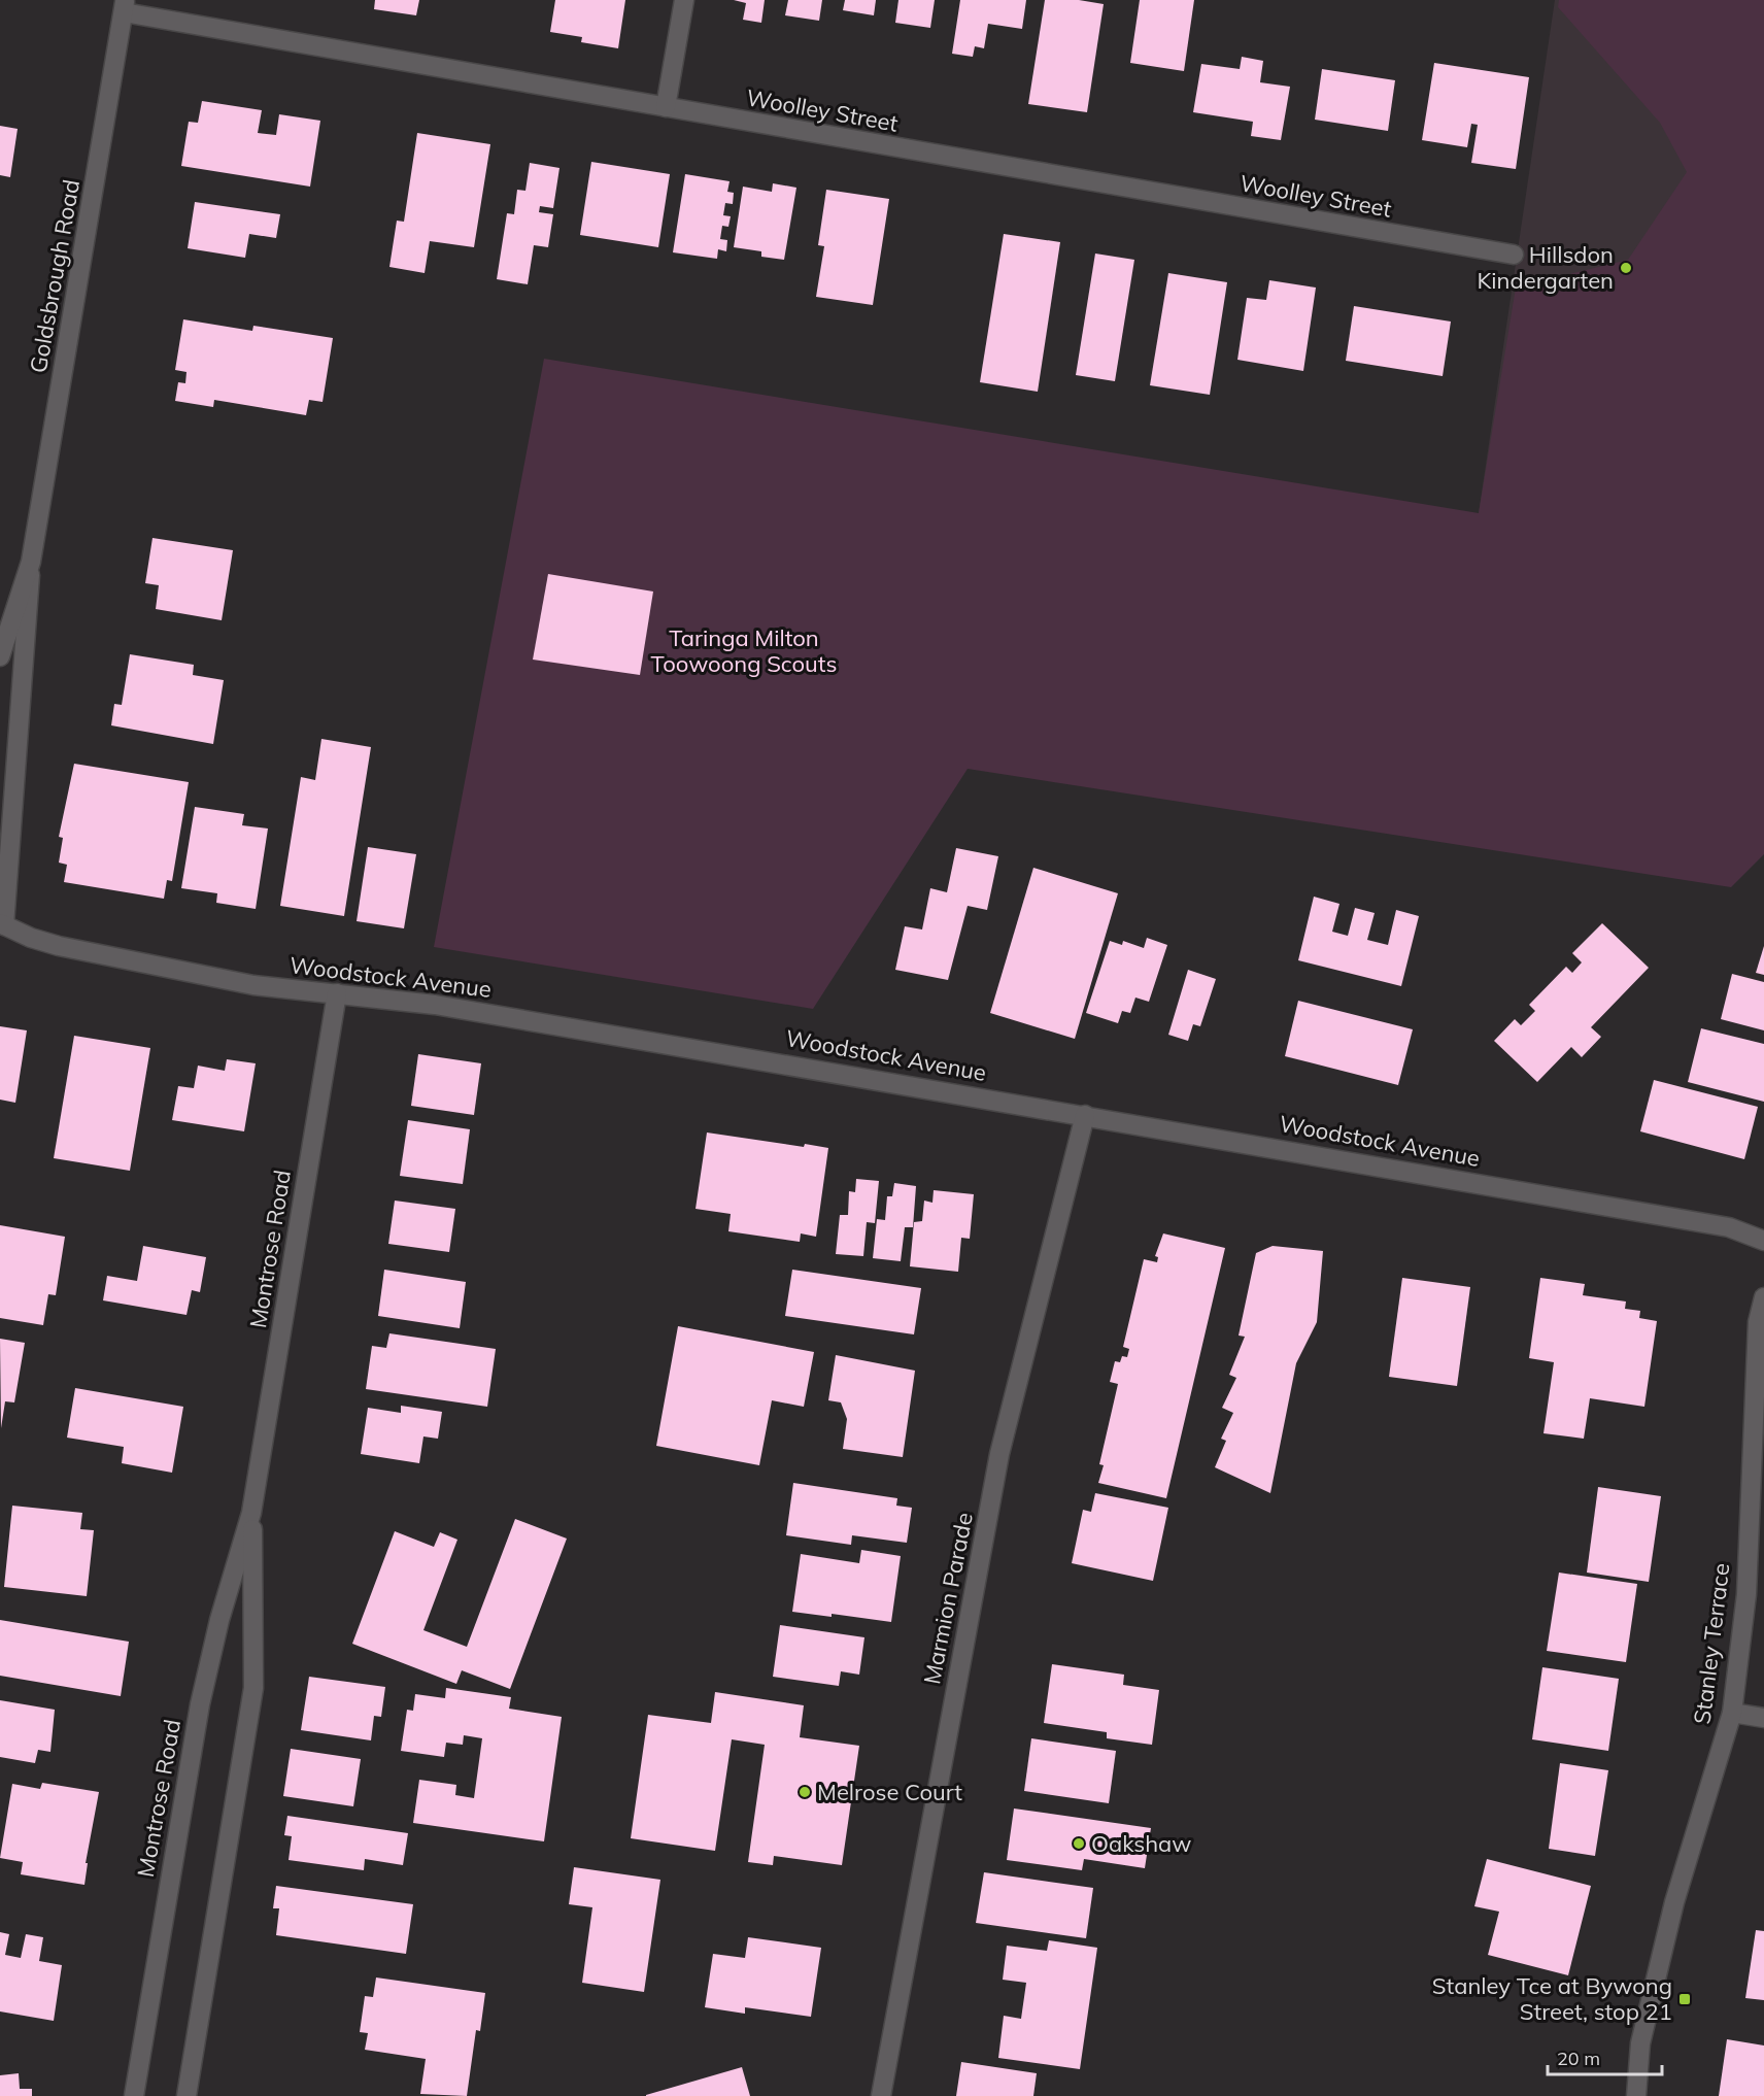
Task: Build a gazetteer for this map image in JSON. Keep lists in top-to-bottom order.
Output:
{
  "streets": {
    "street": [
      "Woolley Street",
      "Goldsbrough Road",
      "Woodstock Avenue",
      "Montrose Road",
      "Marmion Parade",
      "Stanley Terrace"
    ]
  },
  "crossings": [
    ["Woolley Street", "Goldsbrough Road"],
    ["Goldsbrough Road", "Woodstock Avenue"],
    ["Woodstock Avenue", "Montrose Road"],
    ["Woodstock Avenue", "Marmion Parade"]
  ],
  "parks": ["Taringa Milton Toowoong Scouts"],
  "places": {
    "other": ["Hillsdon Kindergarten", "Melrose Court", "Oakshaw"],
    "transit": ["Stanley Tce at Bywong Street, stop 21"]
  },
  "scale_bar": "20 m"
}
